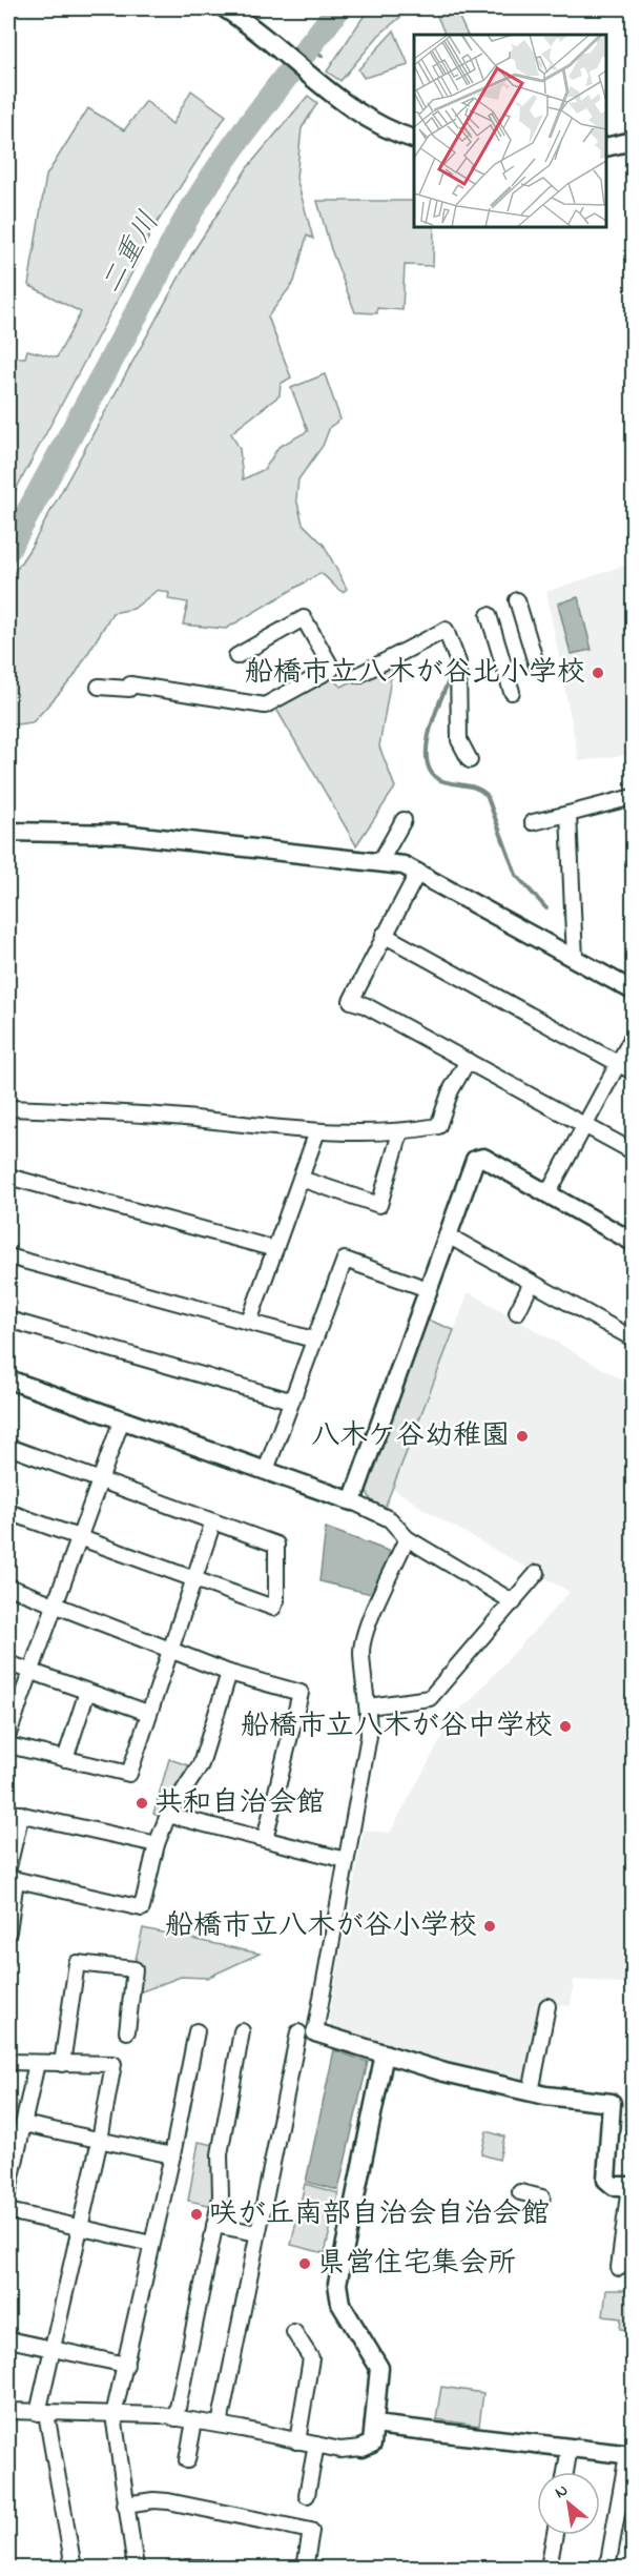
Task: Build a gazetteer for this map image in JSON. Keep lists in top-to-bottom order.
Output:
{
  "water": ["二重川"],
  "places": [
    "船橋市立八木が谷北小学校",
    "八木ケ谷幼稚園",
    "船橋市立八木が谷中学校",
    "共和自治会館",
    "船橋市立八木が谷小学校",
    "咲が丘南部自治会自治会館",
    "県営住宅集会所"
  ],
  "north": "top left"
}
